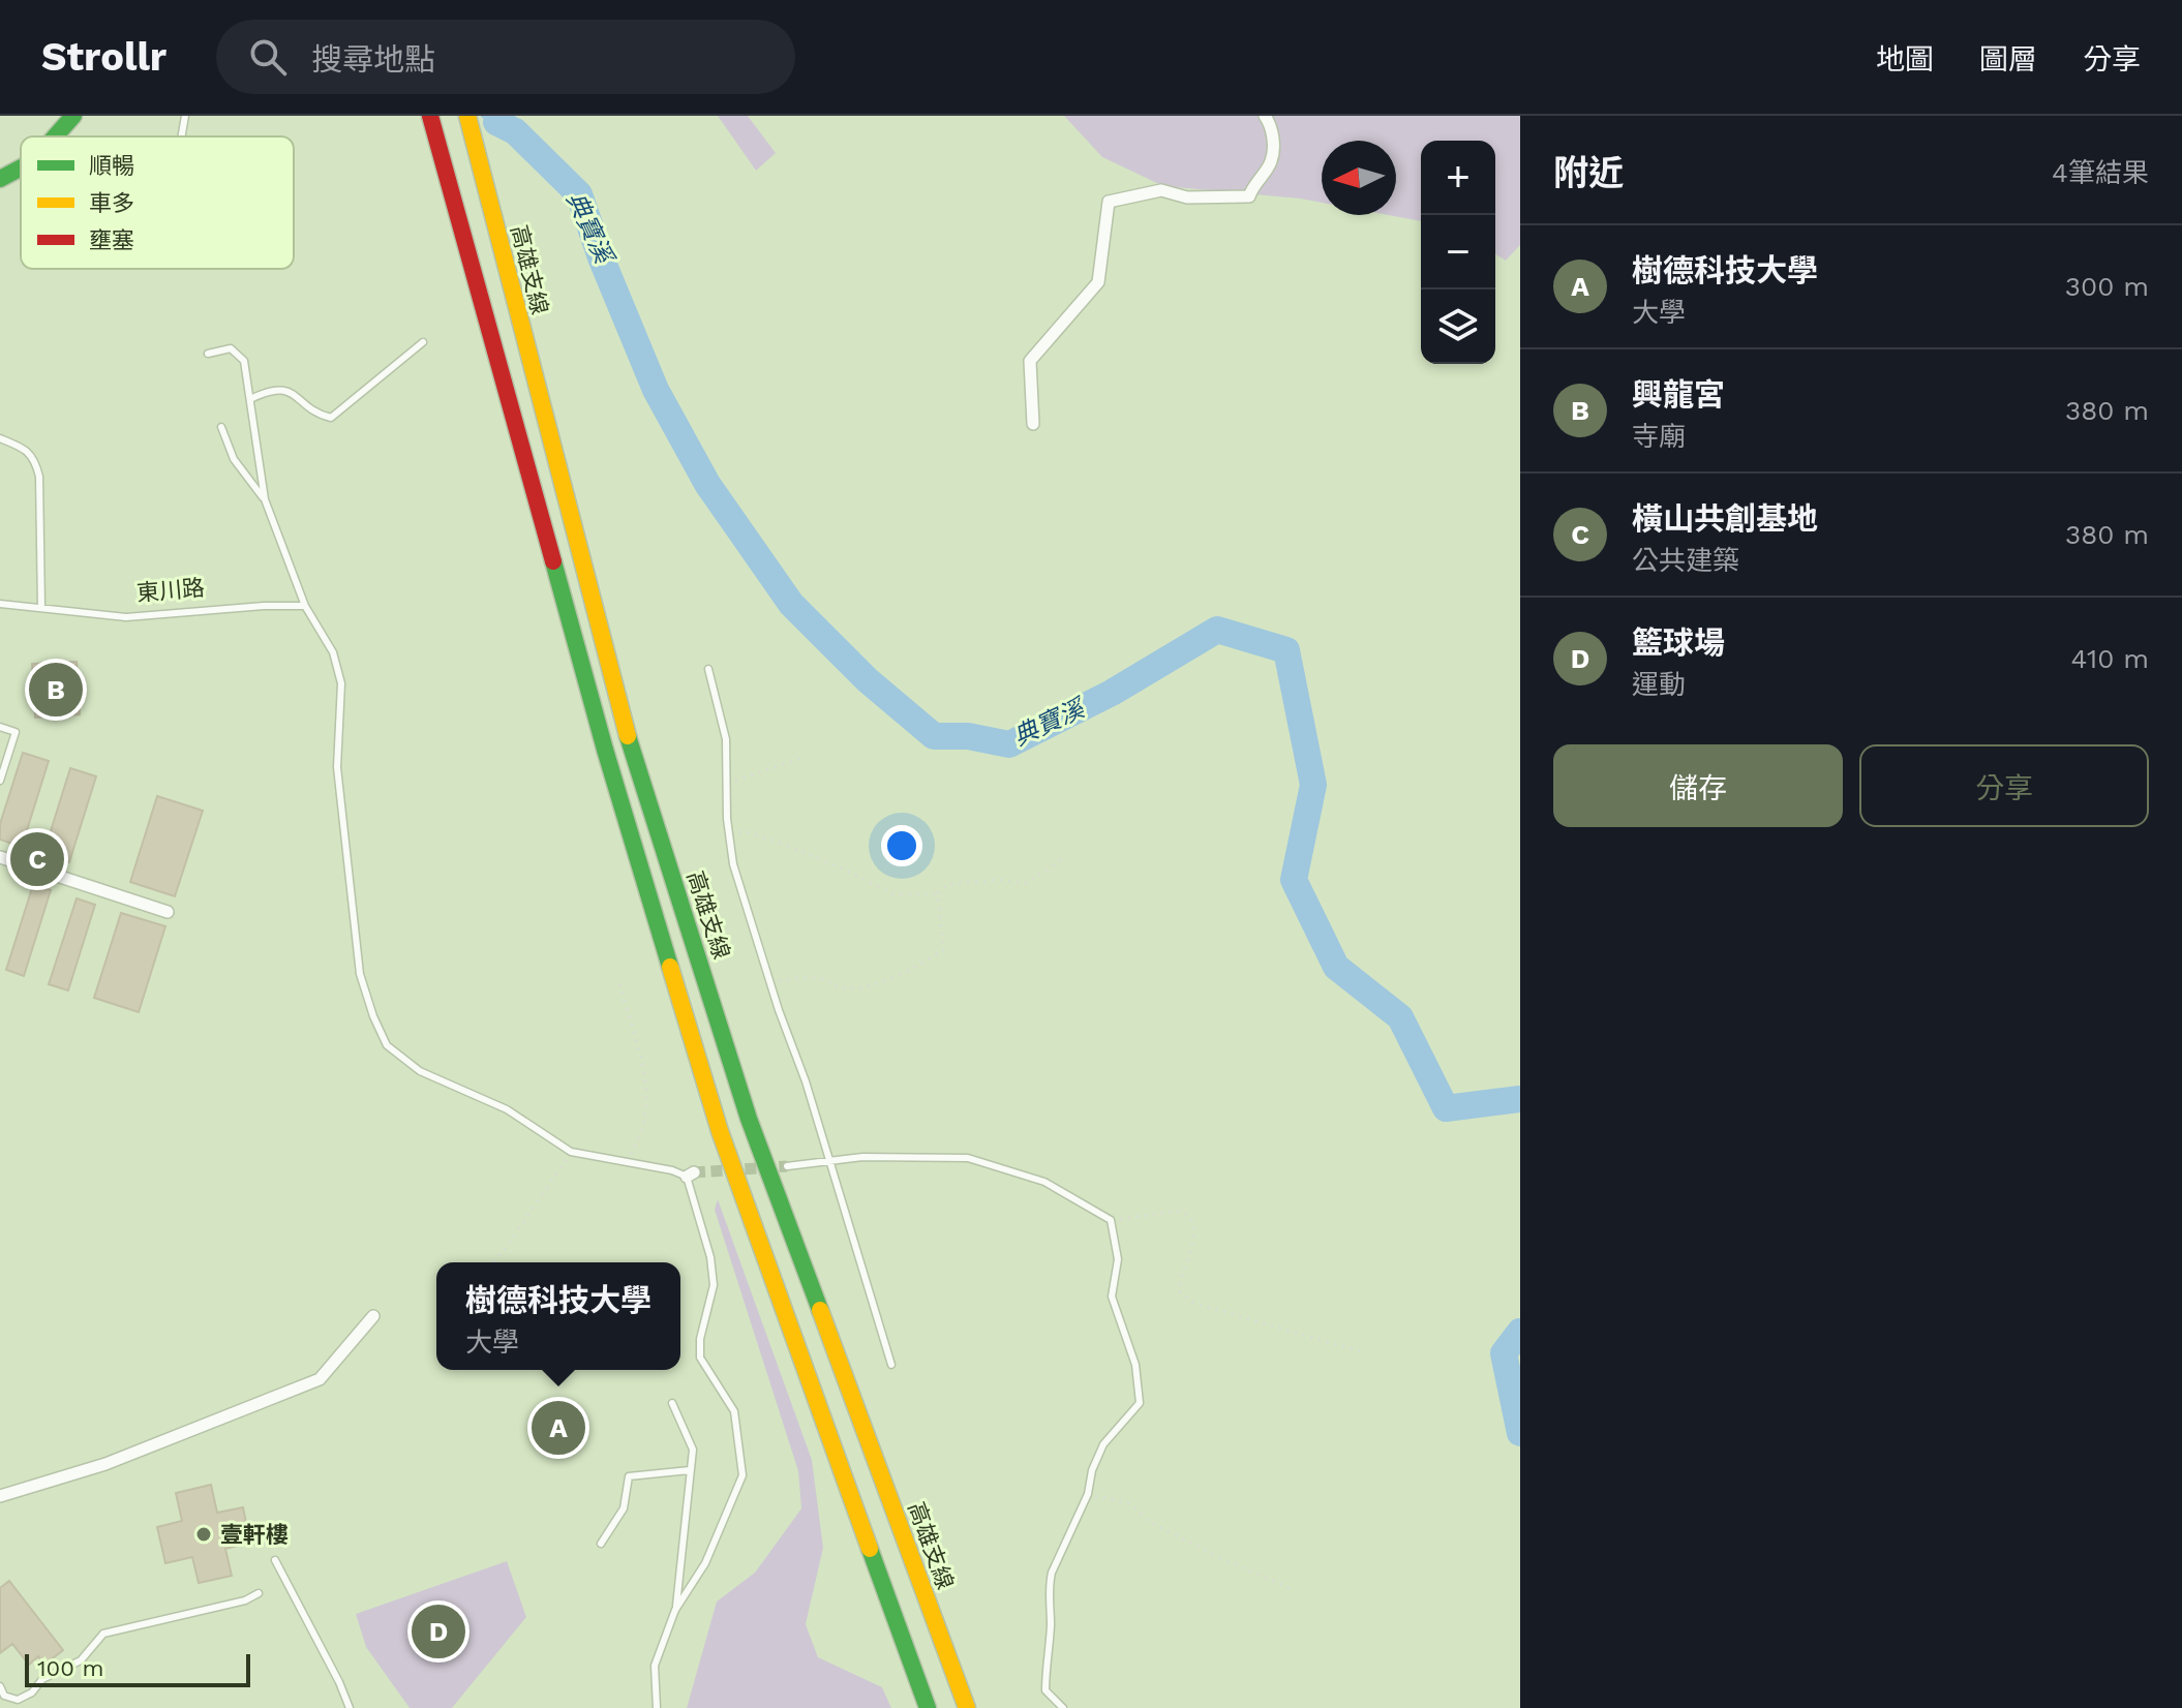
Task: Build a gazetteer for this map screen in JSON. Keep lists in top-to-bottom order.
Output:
{
  "streets": {
    "main road": ["高雄支線"],
    "lane": ["東川路"]
  },
  "water": ["典寶溪"],
  "places": ["壹軒樓"],
  "legend": ["順暢", "車多", "壅塞"],
  "scale_bar": "100 m",
  "north": "left",
  "page": {
    "header": "Strollr",
    "search": "搜尋地點",
    "nav": ["地圖", "圖層", "分享"],
    "heading": ["附近", "4筆結果"],
    "map_buttons": ["+", "−"],
    "list": [
      {
        "mark": "A",
        "name": "樹德科技大學",
        "note": "大學",
        "value": "300 m"
      },
      {
        "mark": "B",
        "name": "興龍宮",
        "note": "寺廟",
        "value": "380 m"
      },
      {
        "mark": "C",
        "name": "橫山共創基地",
        "note": "公共建築",
        "value": "380 m"
      },
      {
        "mark": "D",
        "name": "籃球場",
        "note": "運動",
        "value": "410 m"
      }
    ],
    "pins": [
      "B",
      "C",
      "A",
      "D"
    ],
    "buttons": ["儲存", "分享"],
    "popup": ["樹德科技大學", "大學"],
    "scale": "100 m"
  }
}
